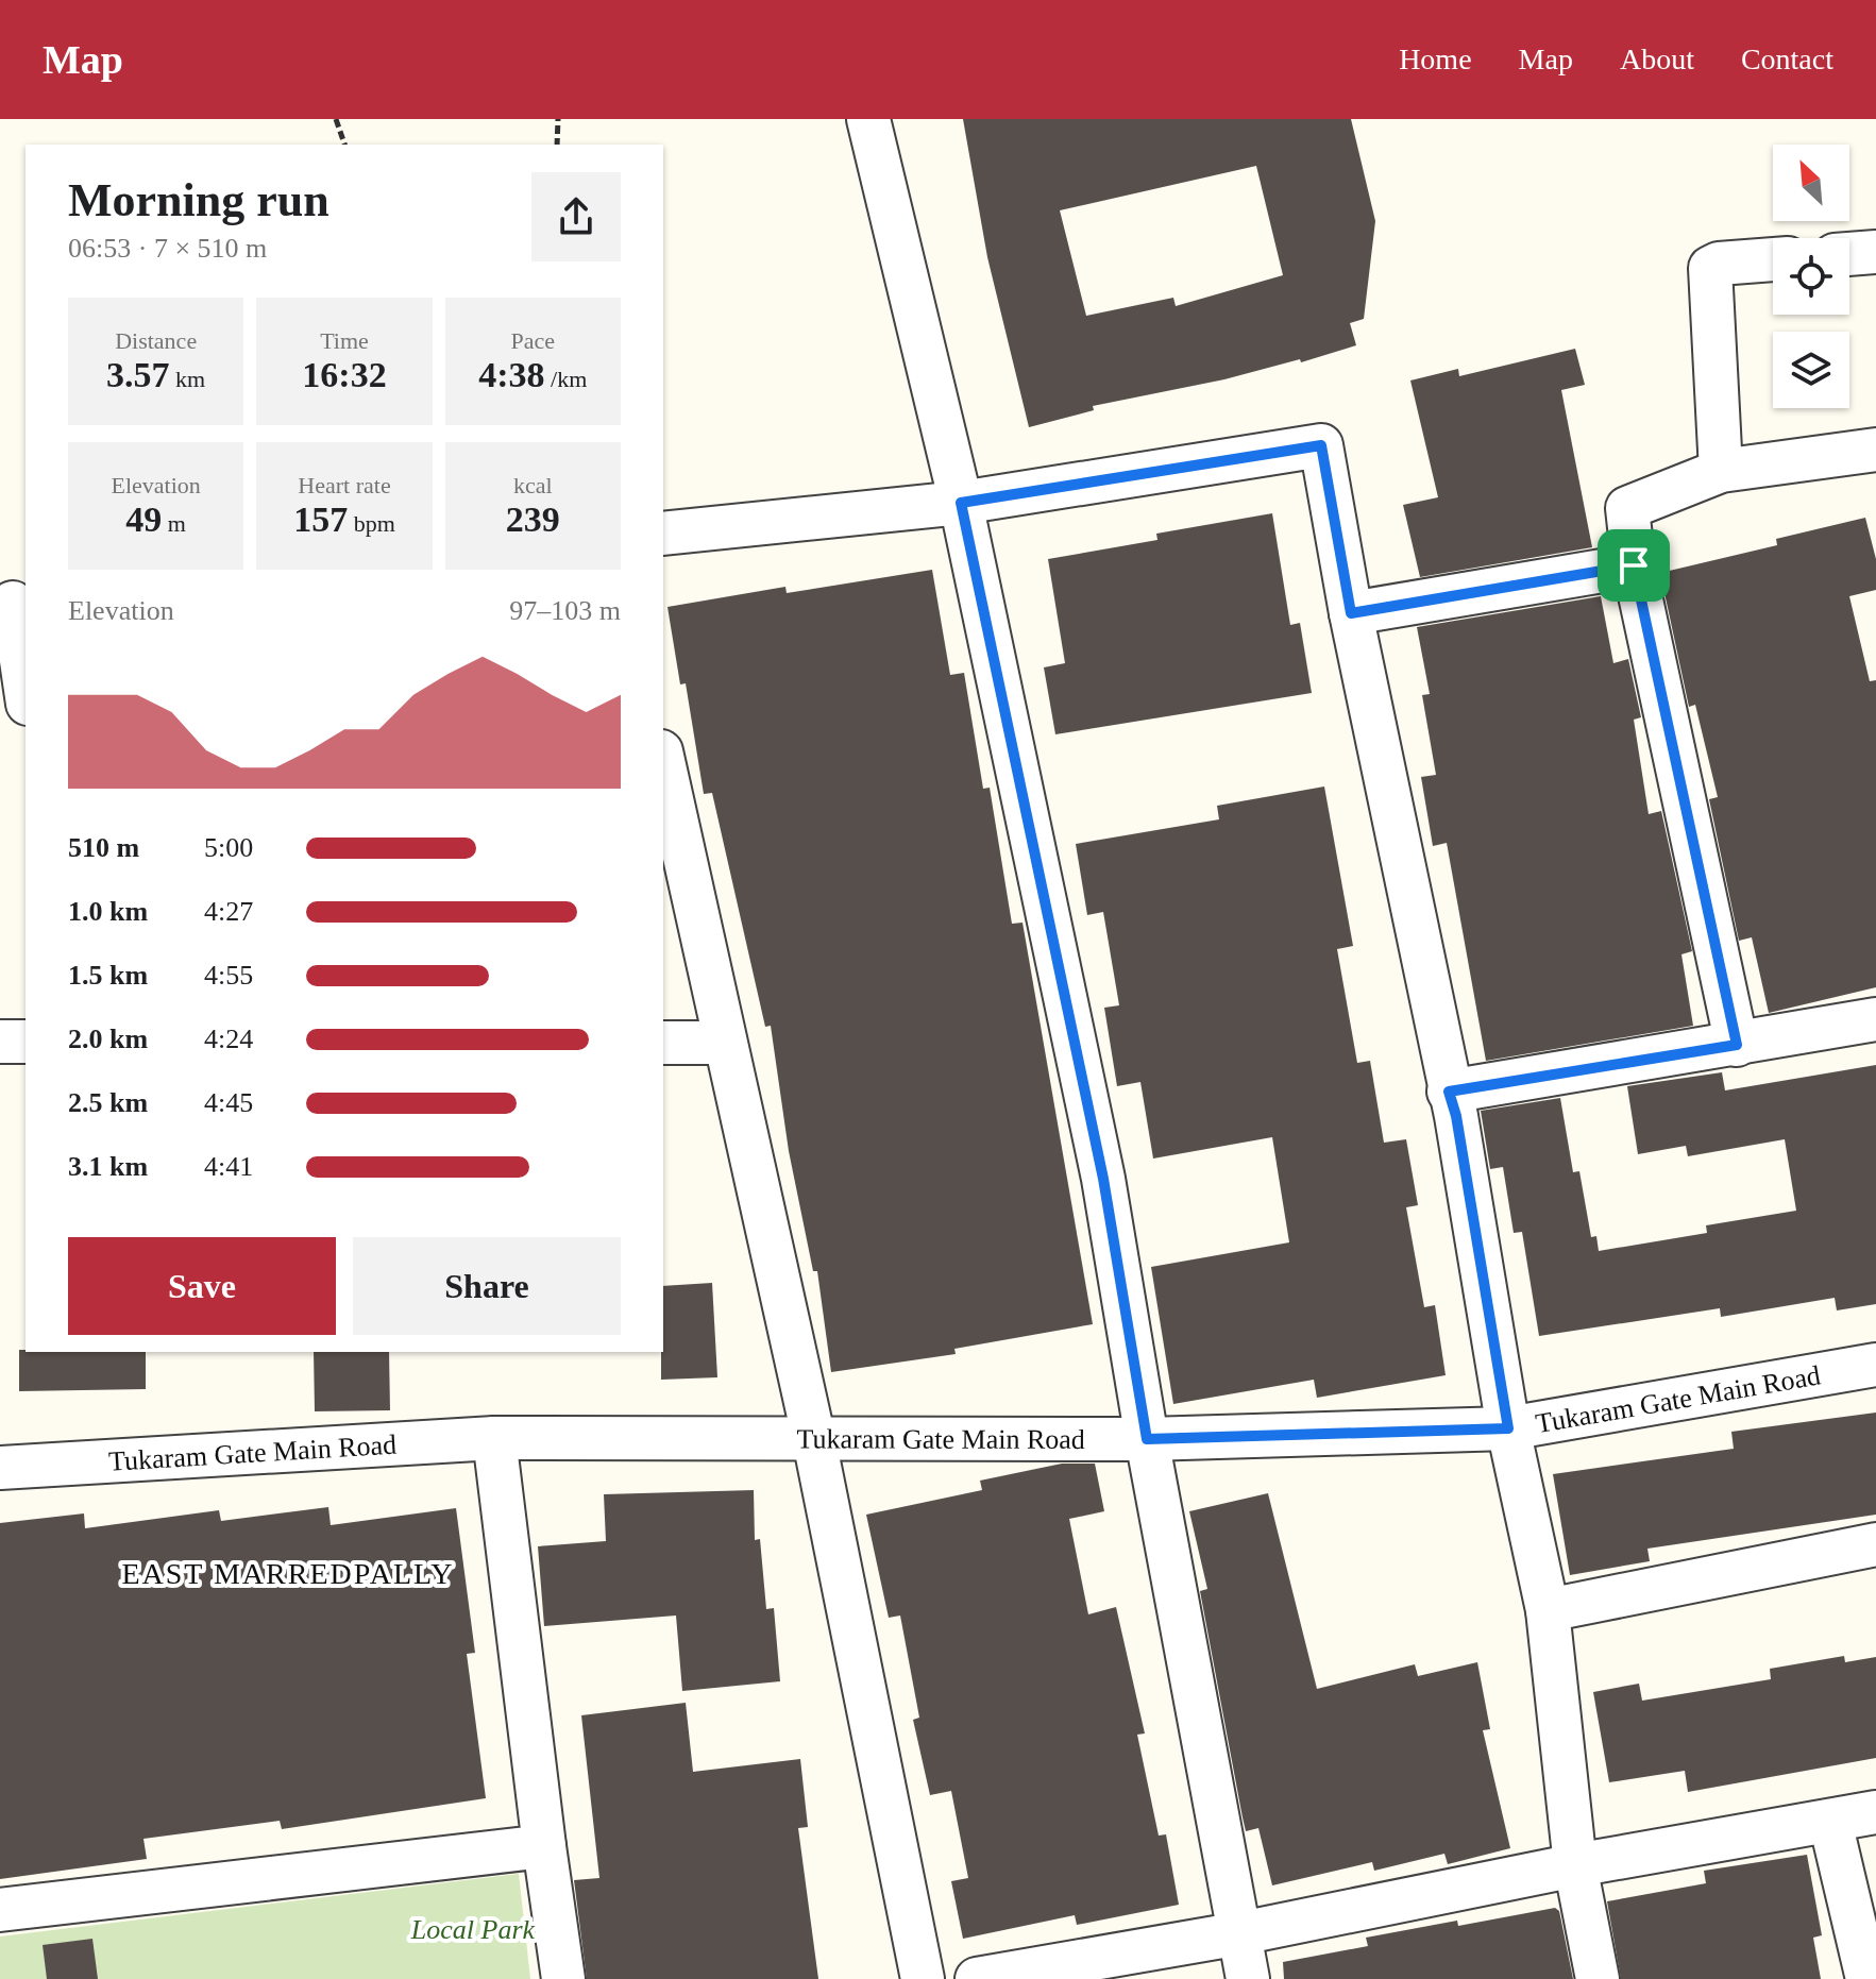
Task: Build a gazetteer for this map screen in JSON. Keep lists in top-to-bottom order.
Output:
{
  "streets": {
    "street": ["Tukaram Gate Main Road"]
  },
  "districts": ["EAST MARREDPALLY"],
  "parks": ["Local Park"],
  "north": "top left",
  "page": {
    "header": "Map",
    "nav": [
      "Home",
      "Map",
      "About",
      "Contact"
    ],
    "heading": ["Morning run", "06:53 · 7 × 510 m"],
    "stats": [
      ["Distance", "3.57 km"],
      ["Time", "16:32"],
      ["Pace", "4:38 /km"],
      ["Elevation", "49 m"],
      ["Heart rate", "157 bpm"],
      ["kcal", "239"]
    ],
    "chart": ["Elevation", "97–103 m"],
    "list": [
      {
        "name": "510 m",
        "note": "5:00"
      },
      {
        "name": "1.0 km",
        "note": "4:27"
      },
      {
        "name": "1.5 km",
        "note": "4:55"
      },
      {
        "name": "2.0 km",
        "note": "4:24"
      },
      {
        "name": "2.5 km",
        "note": "4:45"
      },
      {
        "name": "3.1 km",
        "note": "4:41"
      }
    ],
    "buttons": ["Save", "Share"]
  }
}
